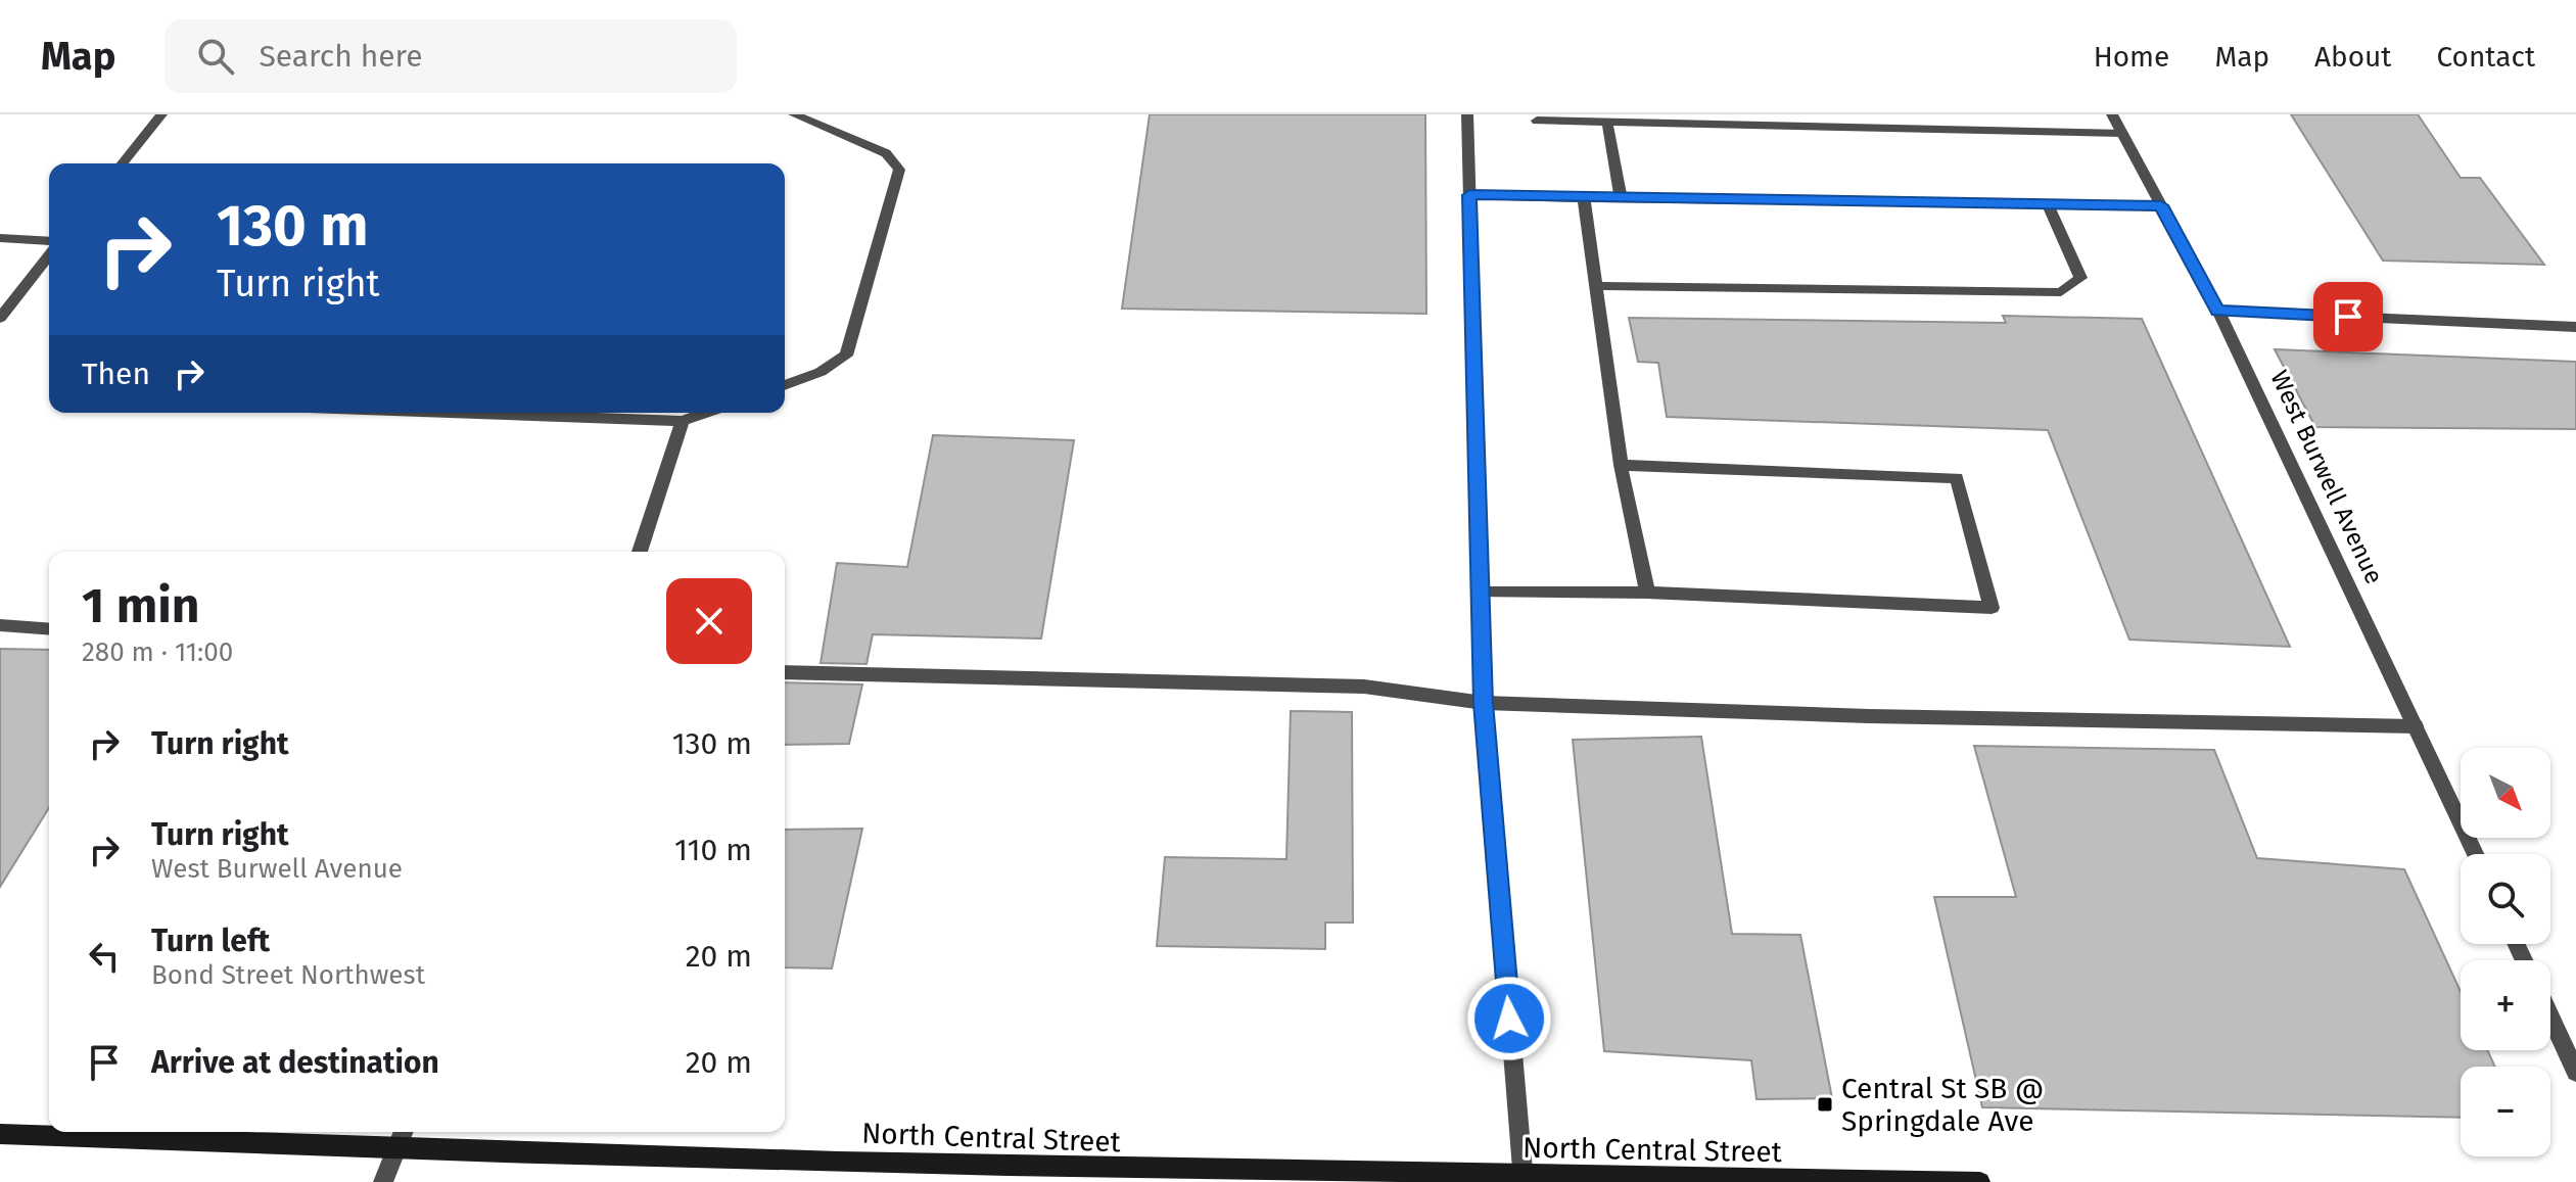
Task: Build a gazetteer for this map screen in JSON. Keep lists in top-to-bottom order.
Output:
{
  "streets": {
    "main road": ["North Central Street"],
    "street": ["West Burwell Avenue"]
  },
  "places": {
    "transit": ["Central St SB @ Springdale Ave"]
  },
  "north": "bottom right",
  "page": {
    "header": "Map",
    "search": "Search here",
    "nav": [
      "Home",
      "Map",
      "About",
      "Contact"
    ],
    "turn": ["130 m", "Turn right"],
    "then": "Then",
    "heading": ["1 min", "280 m · 11:00"],
    "list": [
      {
        "name": "Turn right",
        "value": "130 m"
      },
      {
        "name": "Turn right",
        "note": "West Burwell Avenue",
        "value": "110 m"
      },
      {
        "name": "Turn left",
        "note": "Bond Street Northwest",
        "value": "20 m"
      },
      {
        "name": "Arrive at destination",
        "value": "20 m"
      }
    ],
    "map_buttons": ["+", "−"]
  }
}
